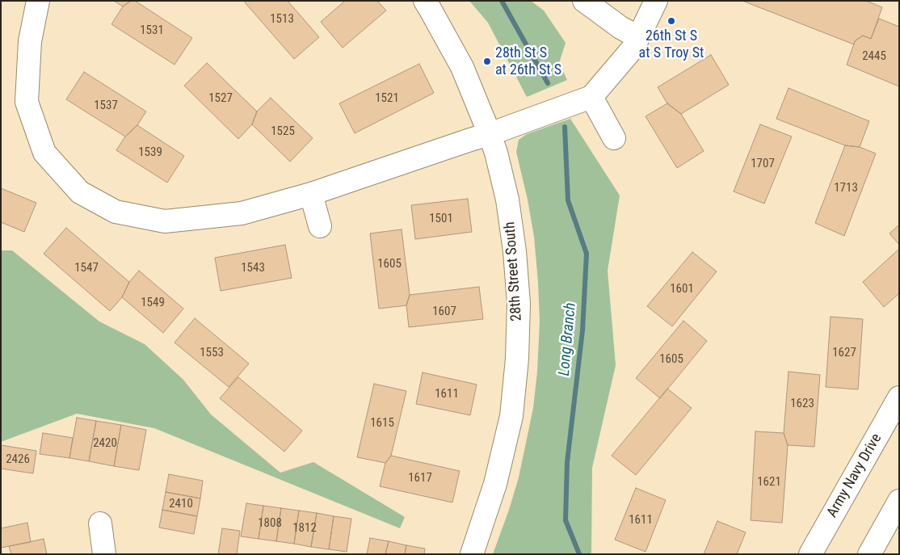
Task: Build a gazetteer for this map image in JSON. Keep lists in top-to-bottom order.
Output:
{
  "streets": {
    "main road": ["28th Street South", "Army Navy Drive"]
  },
  "water": ["Long Branch"],
  "places": ["26th St S at S Troy St", "28th St S at 26th St S"],
  "house_numbers": [
    "1513",
    "1531",
    "2445",
    "1527",
    "1521",
    "1537",
    "1525",
    "1539",
    "1707",
    "1713",
    "1501",
    "1605",
    "1547",
    "1543",
    "1601",
    "1549",
    "1607",
    "1553",
    "1627",
    "1605",
    "1611",
    "1623",
    "1615",
    "2420",
    "2426",
    "1617",
    "1621",
    "2410",
    "1611",
    "1808",
    "1812"
  ]
}
